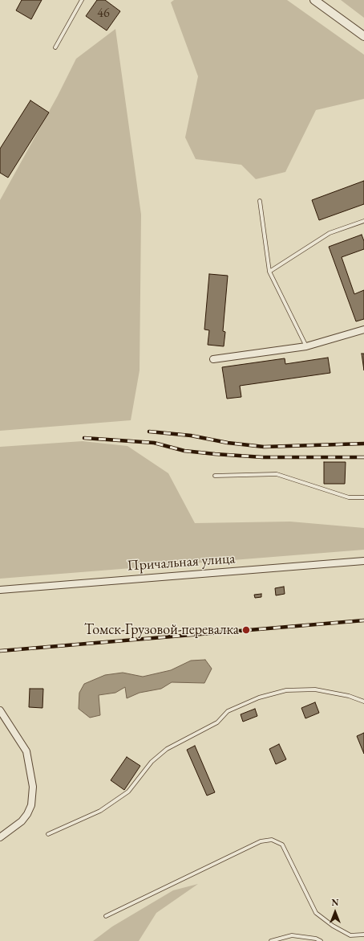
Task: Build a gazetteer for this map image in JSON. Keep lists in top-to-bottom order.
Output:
{
  "streets": {
    "street": ["Причальная улица"]
  },
  "places": ["Томск-Грузовой-перевалка"],
  "house_numbers": ["46"],
  "north": "top"
}
